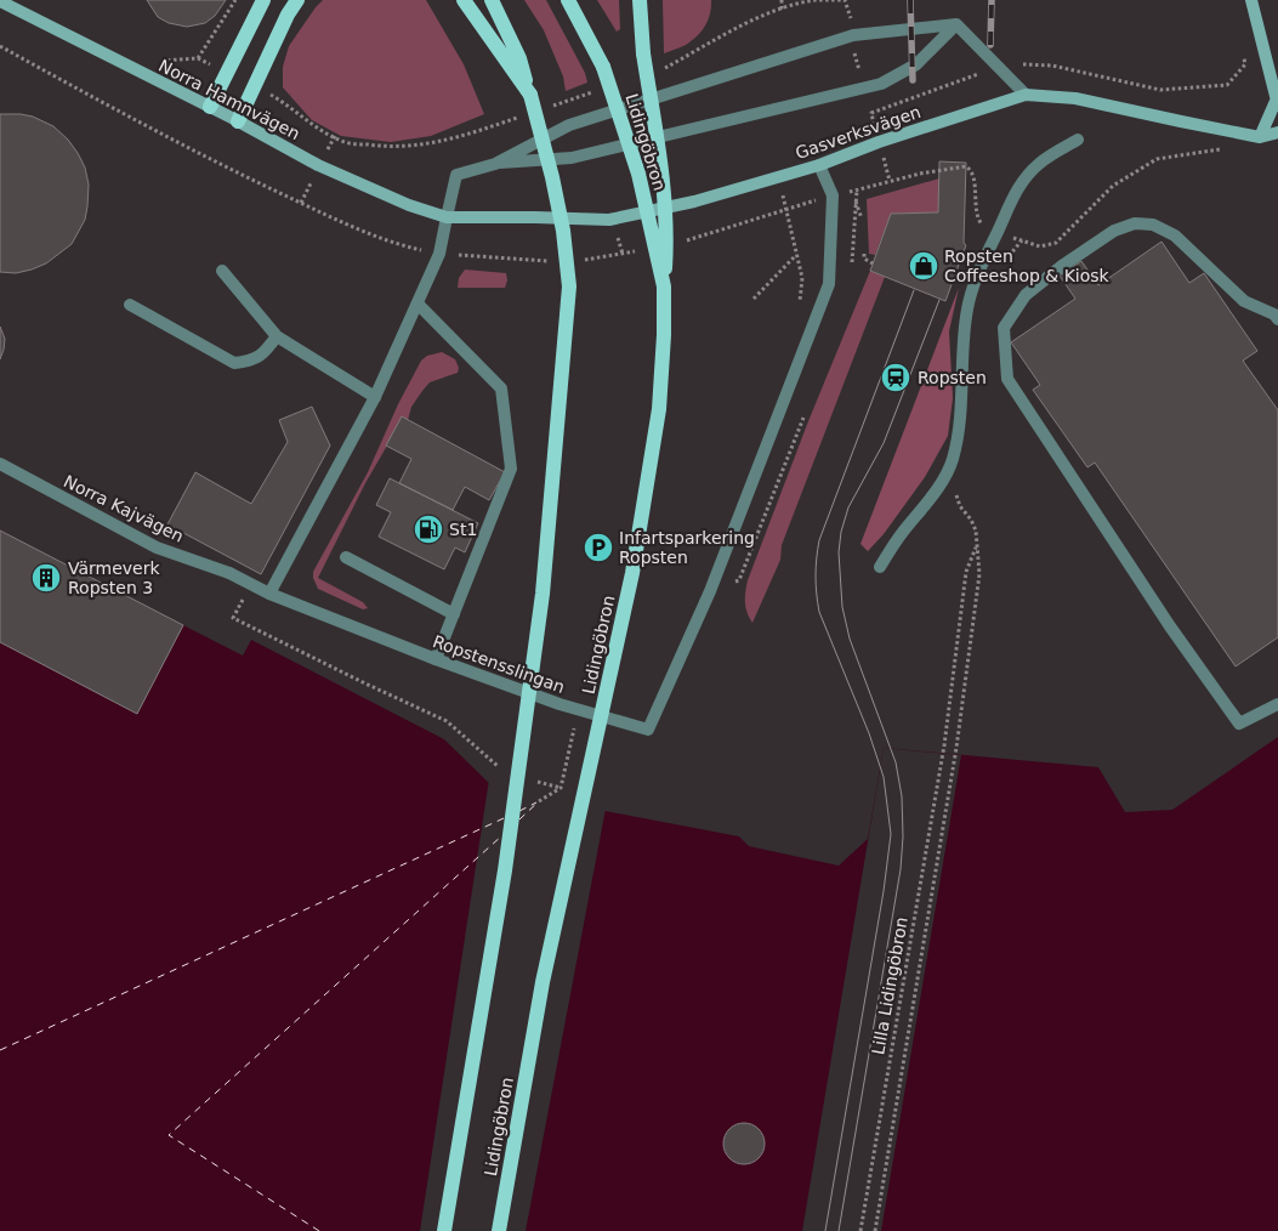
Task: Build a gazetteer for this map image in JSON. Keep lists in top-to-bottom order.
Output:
{
  "streets": {
    "main road": ["Norra Hamnvägen", "Gasverksvägen", "Lidingöbron"],
    "street": ["Norra Kajvägen", "Ropstensslingan"],
    "path": ["Lilla Lidingöbron"]
  },
  "crossings": [
    ["Norra Hamnvägen", "Gasverksvägen"],
    ["Gasverksvägen", "Ropstensslingan"],
    ["Norra Kajvägen", "Ropstensslingan"]
  ],
  "places": {
    "shop": ["Ropsten Coffeeshop & Kiosk"],
    "station": ["Ropsten"],
    "fuel station": ["St1"],
    "parking": ["Infartsparkering Ropsten"],
    "building": ["Värmeverk Ropsten 3"]
  }
}
